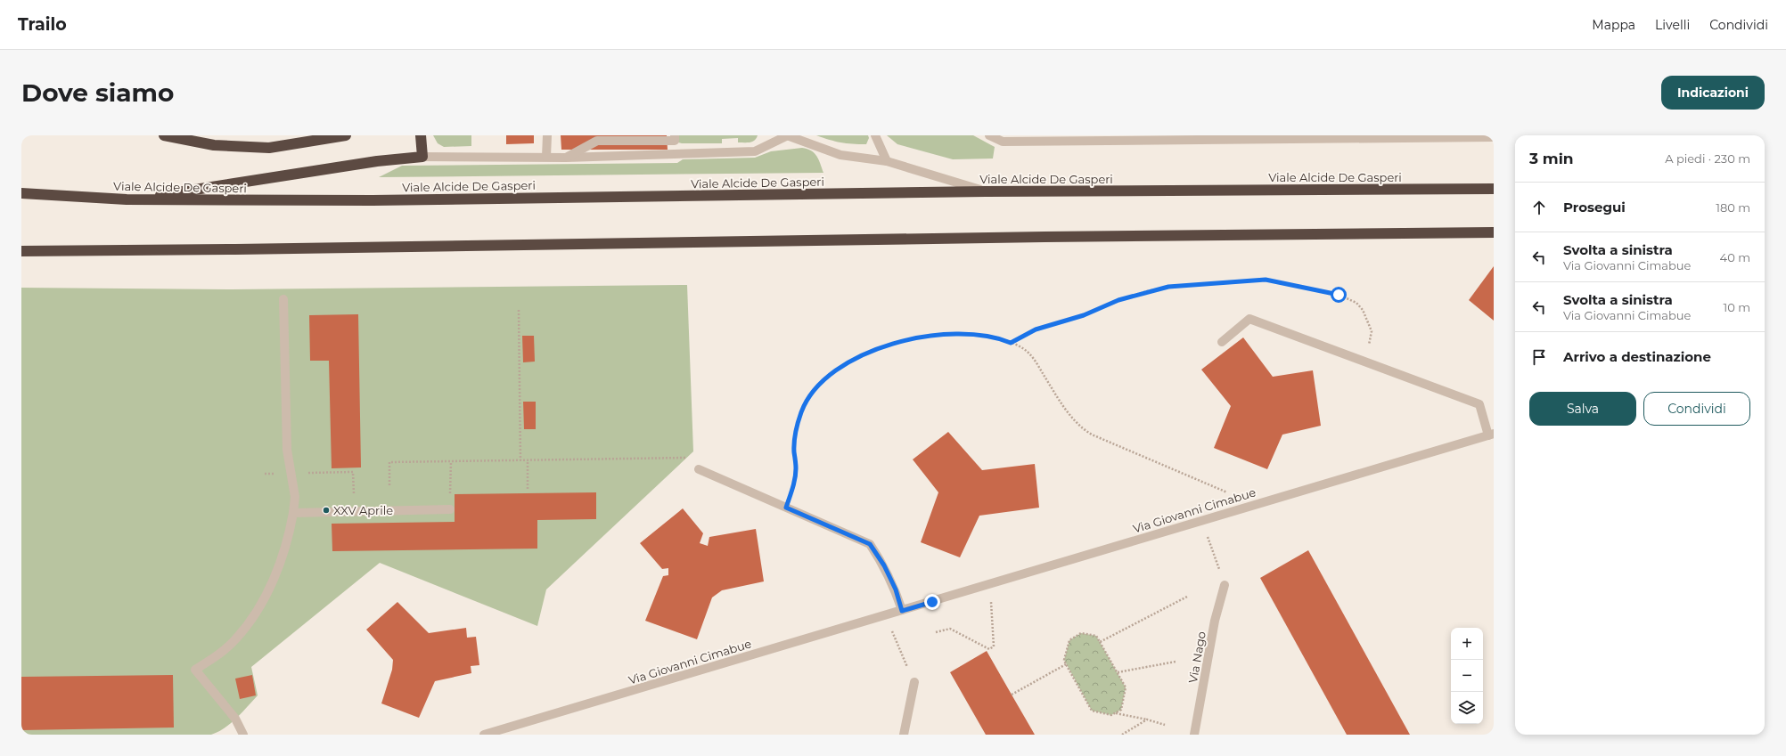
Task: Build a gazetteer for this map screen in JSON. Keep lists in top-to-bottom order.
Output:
{
  "streets": {
    "highway": ["Viale Alcide De Gasperi"],
    "street": ["Via Giovanni Cimabue", "Via Nago"]
  },
  "places": ["XXV Aprile"],
  "page": {
    "header": "Trailo",
    "nav": ["Mappa", "Livelli", "Condividi"],
    "buttons": [
      "Indicazioni",
      ["Salva", "Condividi"]
    ],
    "title": "Dove siamo",
    "heading": ["3 min", "A piedi · 230 m"],
    "list": [
      ["Prosegui", "180 m"],
      ["Svolta a sinistra", "Via Giovanni Cimabue", "40 m"],
      ["Svolta a sinistra", "Via Giovanni Cimabue", "10 m"],
      "Arrivo a destinazione"
    ],
    "map_buttons": ["+", "−"]
  }
}
